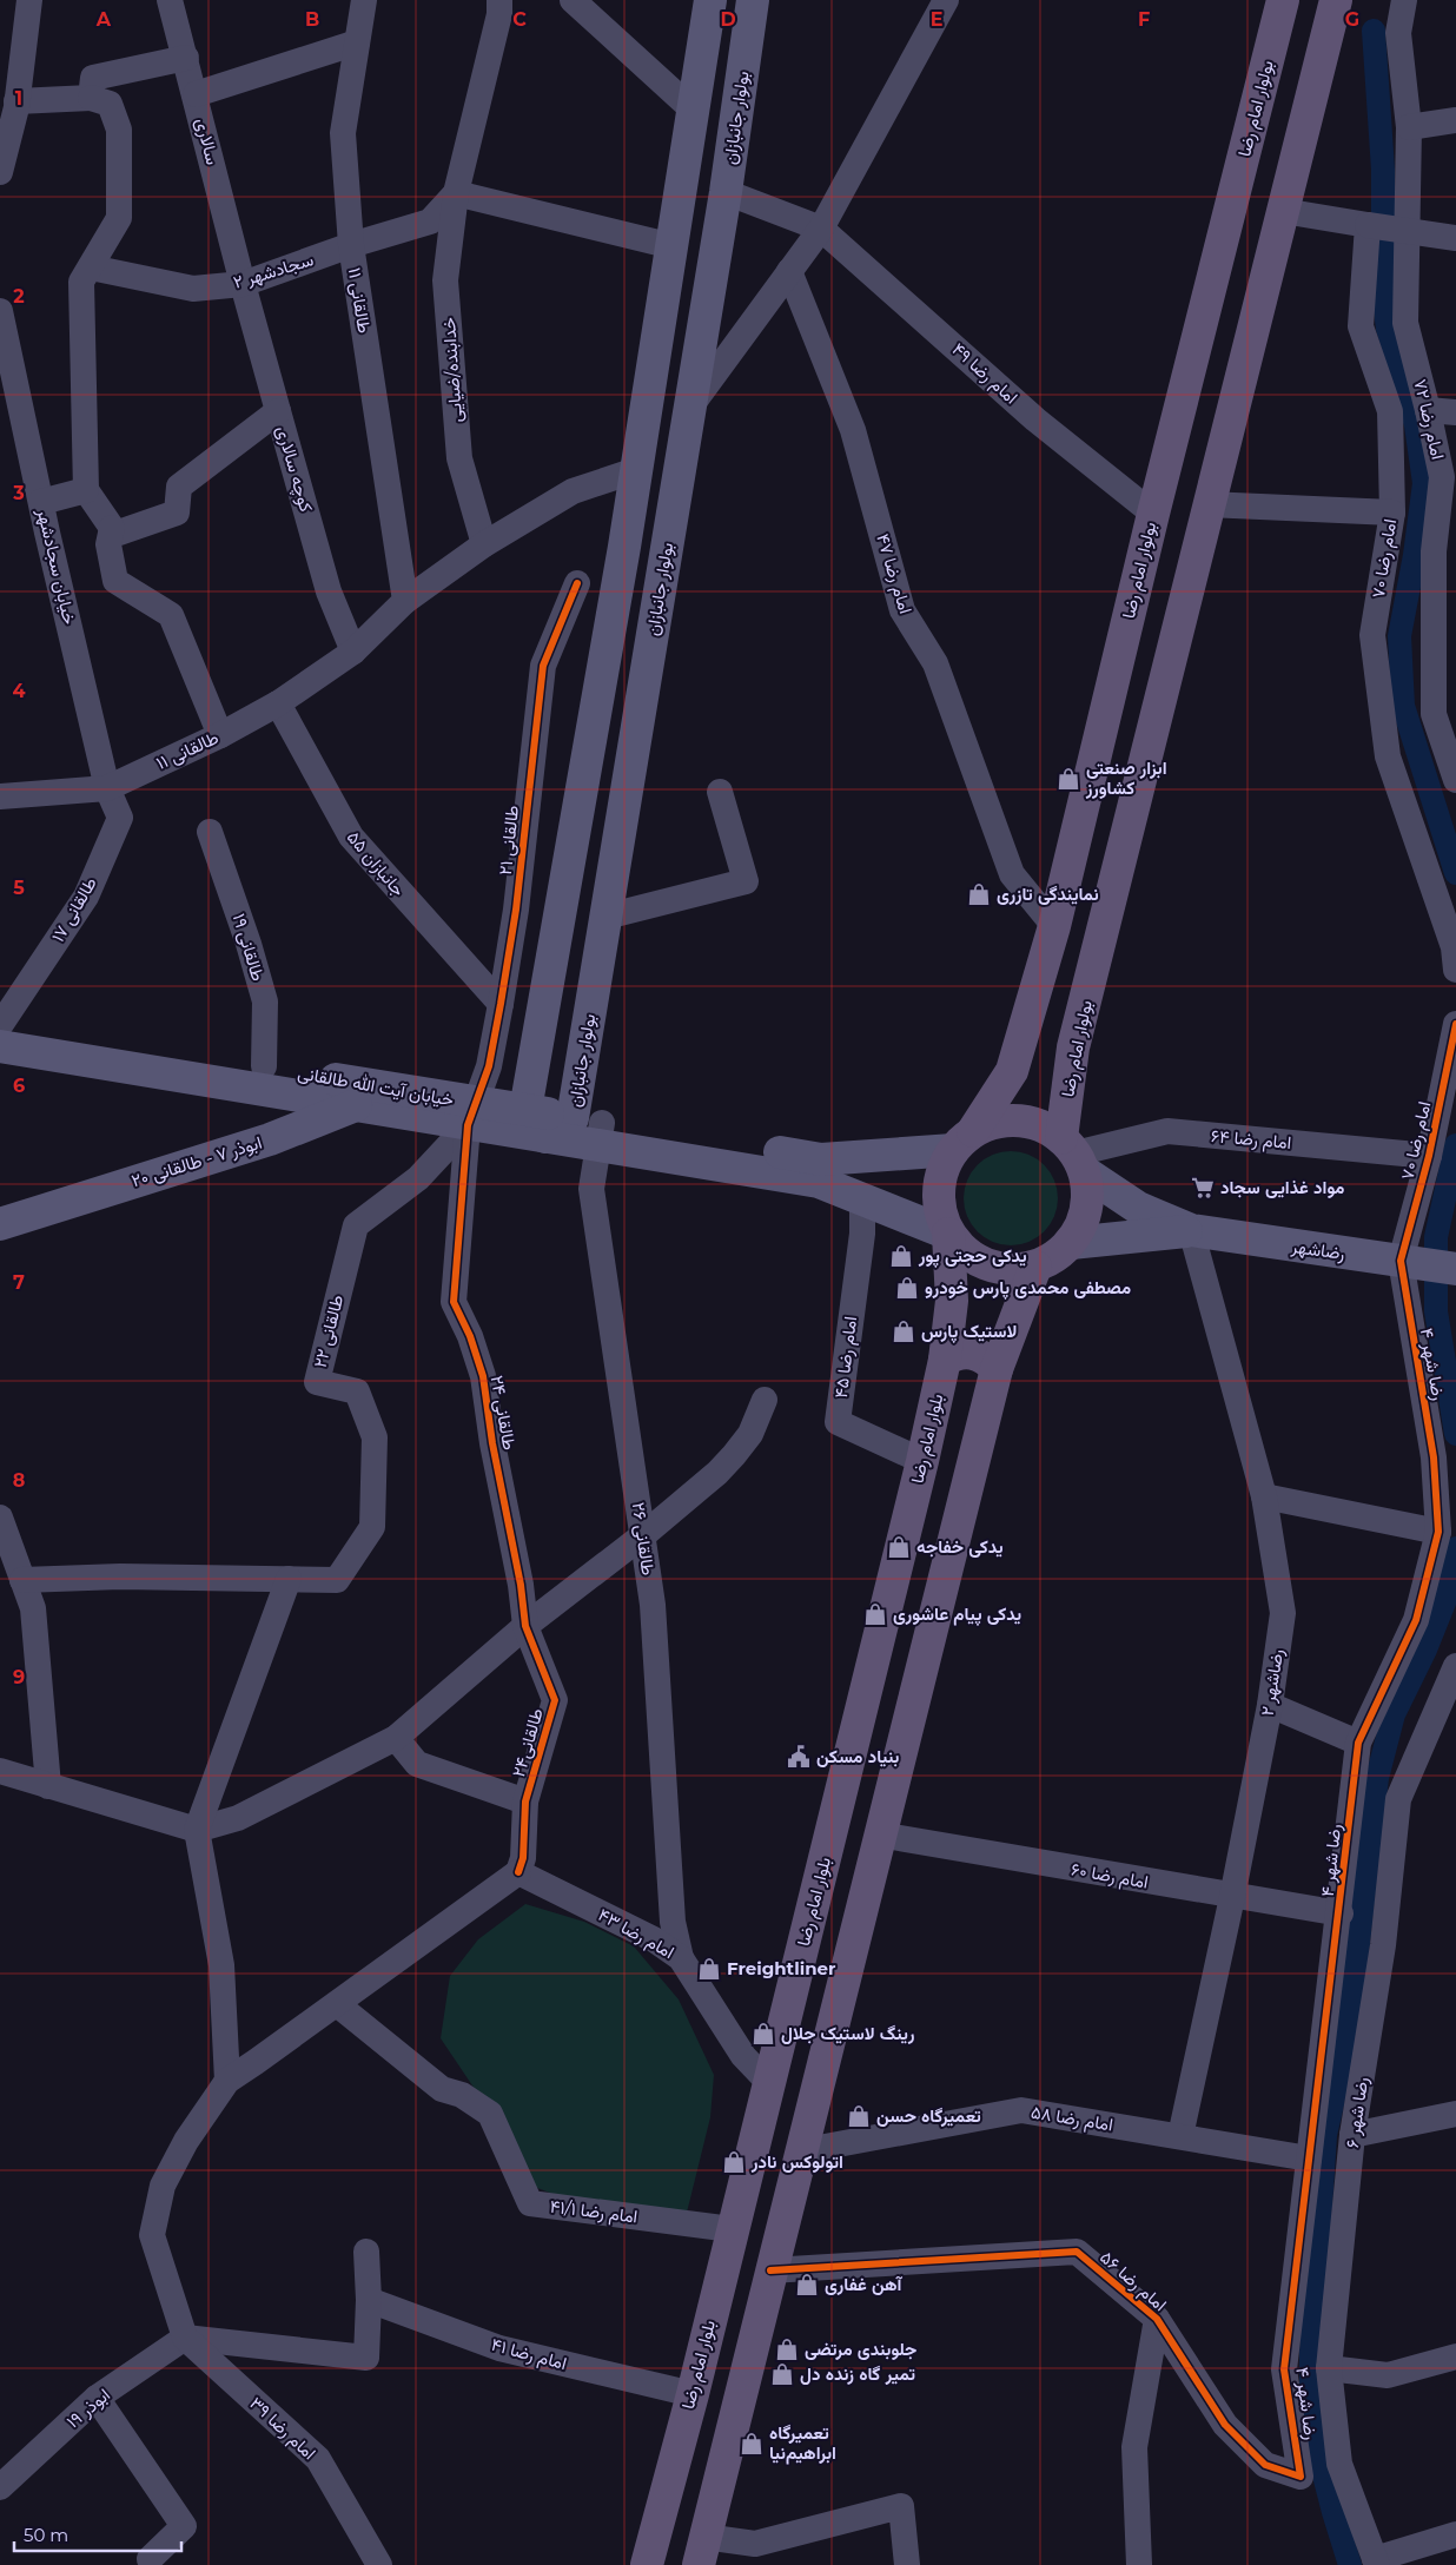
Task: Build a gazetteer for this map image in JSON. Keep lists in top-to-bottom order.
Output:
{
  "streets": {
    "main road": [
      "بولوار امام رضا",
      "بولوار جانبازان",
      "خیابان آیت الله طالقانی",
      "ابوذر ۷ - طالقانی ۲۰",
      "رضاشهر",
      "بلوار امام رضا"
    ],
    "street": [
      "سالاری",
      "سجادشهر ۲",
      "طالقانی ۱۱",
      "خدابنده/ضیایی",
      "امام رضا ۴۹",
      "امام رضا ۷۲",
      "کوچه سالاری",
      "امام رضا ۷۰",
      "خیابان سجادشهر",
      "امام رضا ۴۷",
      "طالقانی ۲۱",
      "جانبازان ۵۵",
      "طالقانی ۱۷",
      "طالقانی ۱۹",
      "امام رضا ۶۴",
      "طالقانی ۲۲",
      "امام رضا ۴۵",
      "رضا شهر ۴",
      "طالقانی ۲۴",
      "طالقانی ۲۶",
      "رضاشهر ۲",
      "طالقانی۲۴",
      "امام رضا ۶۰",
      "امام رضا ۴۳",
      "رضا شهر ۶",
      "امام رضا ۵۸",
      "امام رضا ۴۱/۱",
      "امام رضا ۵۶",
      "امام رضا ۴۱",
      "ابوذر ۱۹",
      "امام رضا ۳۹"
    ]
  },
  "crossings": [
    ["بولوار امام رضا", "امام رضا ۴۹"],
    ["بولوار امام رضا", "امام رضا ۴۷"],
    ["بولوار امام رضا", "امام رضا ۶۴"],
    ["بولوار امام رضا", "بلوار امام رضا"],
    ["بولوار جانبازان", "خیابان آیت الله طالقانی"],
    ["بولوار جانبازان", "طالقانی ۲۶"],
    ["سالاری", "سجادشهر ۲"],
    ["سالاری", "کوچه سالاری"],
    ["سجادشهر ۲", "طالقانی ۱۱"],
    ["سجادشهر ۲", "خدابنده/ضیایی"],
    ["سجادشهر ۲", "کوچه سالاری"],
    ["طالقانی ۱۱", "خدابنده/ضیایی"],
    ["طالقانی ۱۱", "کوچه سالاری"],
    ["طالقانی ۱۱", "خیابان سجادشهر"],
    ["طالقانی ۱۱", "جانبازان ۵۵"],
    ["طالقانی ۱۱", "طالقانی ۱۷"],
    ["امام رضا ۷۰", "امام رضا ۶۴"],
    ["امام رضا ۷۰", "رضاشهر"],
    ["امام رضا ۷۰", "رضا شهر ۴"],
    ["خیابان سجادشهر", "طالقانی ۱۷"],
    ["طالقانی ۲۱", "جانبازان ۵۵"],
    ["طالقانی ۲۱", "خیابان آیت الله طالقانی"],
    ["طالقانی ۲۱", "طالقانی ۲۲"],
    ["طالقانی ۲۱", "طالقانی ۲۴"],
    ["طالقانی ۱۷", "خیابان آیت الله طالقانی"],
    ["طالقانی ۱۹", "خیابان آیت الله طالقانی"],
    ["خیابان آیت الله طالقانی", "ابوذر ۷ - طالقانی ۲۰"],
    ["خیابان آیت الله طالقانی", "طالقانی ۲۲"],
    ["خیابان آیت الله طالقانی", "طالقانی ۲۴"],
    ["خیابان آیت الله طالقانی", "طالقانی ۲۶"],
    ["امام رضا ۶۴", "بلوار امام رضا"],
    ["رضاشهر", "رضا شهر ۴"],
    ["رضاشهر", "رضاشهر ۲"],
    ["طالقانی ۲۲", "طالقانی ۲۴"],
    ["امام رضا ۴۵", "بلوار امام رضا"],
    ["رضا شهر ۴", "امام رضا ۶۰"],
    ["رضا شهر ۴", "امام رضا ۵۸"],
    ["رضا شهر ۴", "امام رضا ۵۶"],
    ["طالقانی ۲۴", "طالقانی۲۴"],
    ["بلوار امام رضا", "امام رضا ۴۳"],
    ["بلوار امام رضا", "امام رضا ۴۱/۱"],
    ["بلوار امام رضا", "امام رضا ۴۱"],
    ["طالقانی ۲۶", "امام رضا ۴۳"],
    ["رضاشهر ۲", "امام رضا ۶۰"],
    ["رضاشهر ۲", "امام رضا ۵۸"],
    ["طالقانی۲۴", "امام رضا ۴۳"],
    ["ابوذر ۱۹", "امام رضا ۳۹"]
  ],
  "places": {
    "shop": [
      "ابزار صنعتی کشاورز",
      "نمایندگی تازری",
      "یدکی حجتی پور",
      "مصطفی محمدی پارس خودرو",
      "لاستیک پارس",
      "یدکی خفاجه",
      "یدکی پیام عاشوری",
      "Freightliner",
      "رینگ لاستیک جلال",
      "تعمیرگاه حسن",
      "اتولوکس نادر",
      "آهن غفاری",
      "جلوبندی مرتضی",
      "تمیر گاه زنده دل",
      "تعمیرگاه ابراهیم‌نیا"
    ],
    "supermarket": ["مواد غذایی سجاد"],
    "public building": ["بنیاد مسکن"]
  },
  "scale_bar": "50 m",
  "grid": {
    "columns": [
      "A",
      "B",
      "C",
      "D",
      "E",
      "F",
      "G"
    ],
    "rows": [
      "1",
      "2",
      "3",
      "4",
      "5",
      "6",
      "7",
      "8",
      "9"
    ]
  }
}
